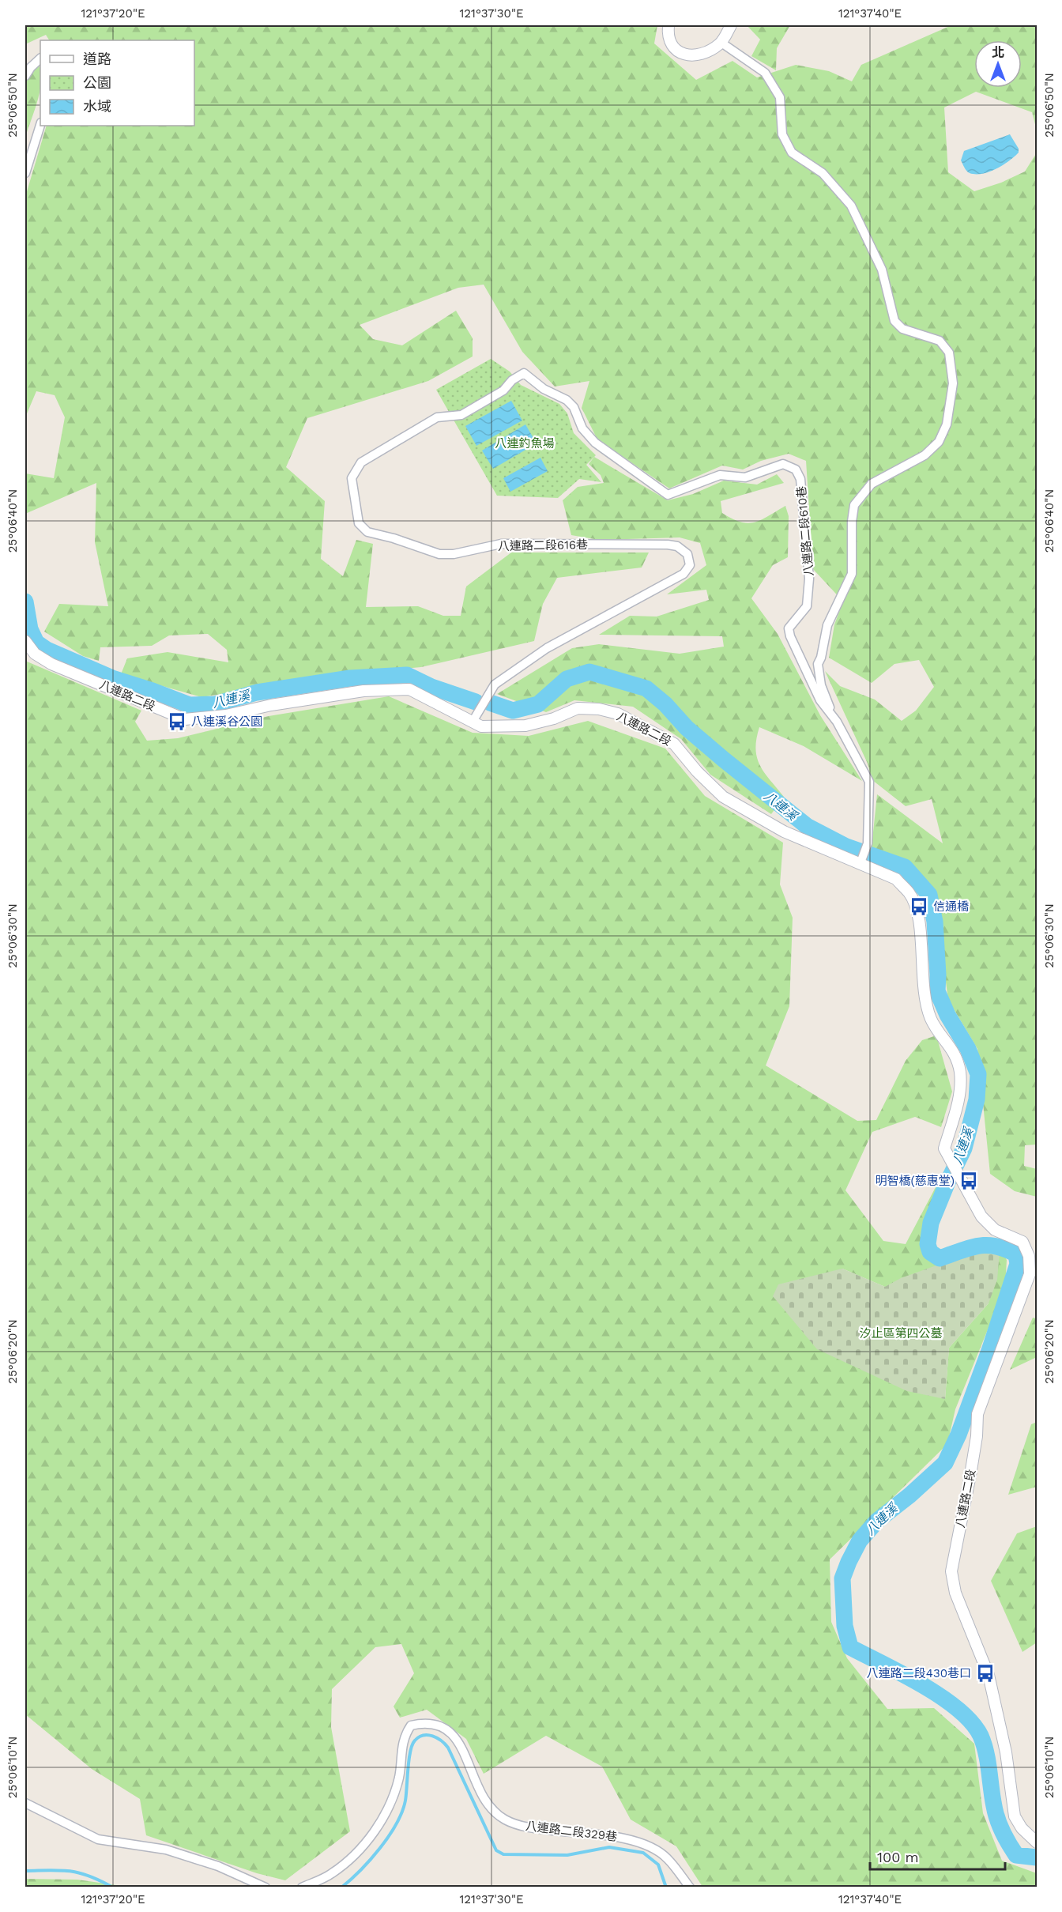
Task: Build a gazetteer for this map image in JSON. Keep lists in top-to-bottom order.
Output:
{
  "streets": {
    "street": [
      "八連路二段610巷",
      "八連路二段616巷",
      "八連路二段",
      "八連路二段329巷"
    ]
  },
  "crossings": [
    ["八連路二段610巷", "八連路二段616巷"],
    ["八連路二段610巷", "八連路二段"],
    ["八連路二段616巷", "八連路二段"]
  ],
  "water": ["八連溪"],
  "parks": ["八連釣魚場", "汐止區第四公墓"],
  "places": {
    "bus stop": [
      "八連溪谷公園",
      "信通橋",
      "明智橋(慈惠堂)",
      "八連路二段430巷口"
    ]
  },
  "legend": ["道路", "公園", "水域"],
  "scale_bar": "100 m",
  "north": "top",
  "coordinates": [
    "121°37'20\"E",
    "121°37'30\"E",
    "121°37'40\"E",
    "25°06'50\"N",
    "25°06'40\"N",
    "25°06'30\"N",
    "25°06'20\"N",
    "25°06'10\"N"
  ]
}
